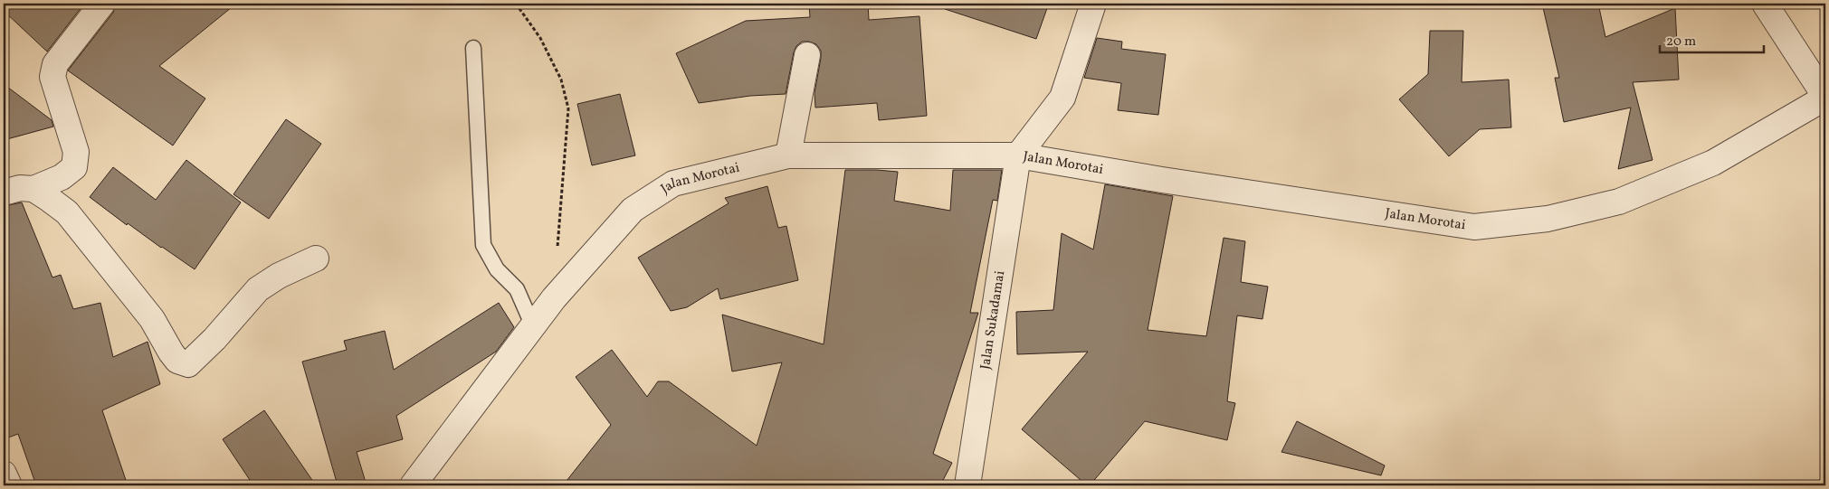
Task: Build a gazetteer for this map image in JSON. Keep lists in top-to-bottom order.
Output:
{
  "streets": {
    "street": ["Jalan Morotai", "Jalan Sukadamai"]
  },
  "crossings": [
    ["Jalan Morotai", "Jalan Sukadamai"]
  ],
  "scale_bar": "20 m"
}
